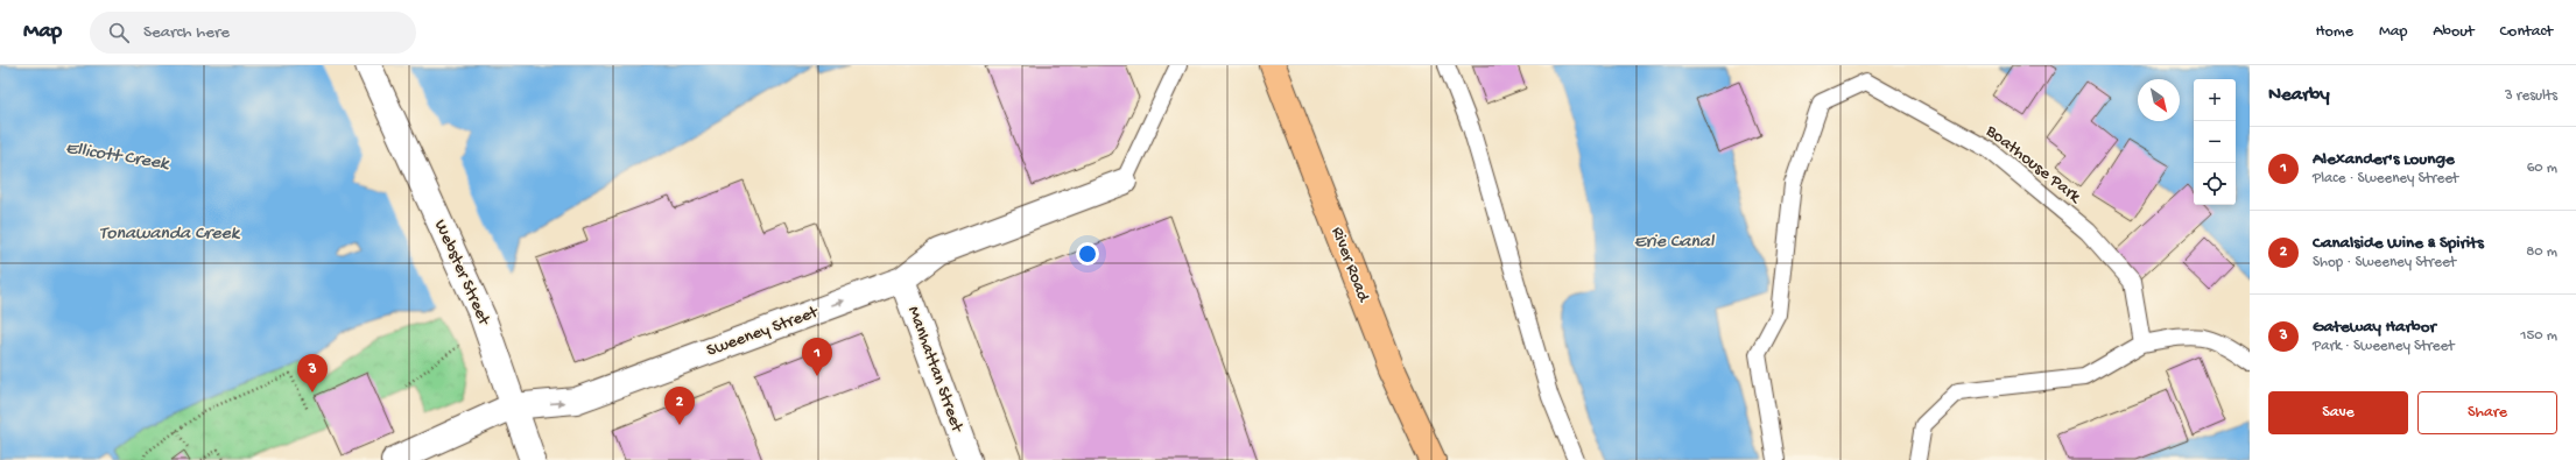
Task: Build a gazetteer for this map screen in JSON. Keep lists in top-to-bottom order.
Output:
{
  "streets": {
    "main road": ["River Road"],
    "street": ["Webster Street", "Sweeney Street", "Manhattan Street"],
    "lane": ["Boathouse Park"]
  },
  "crossings": [
    ["Webster Street", "Sweeney Street"],
    ["Sweeney Street", "Manhattan Street"]
  ],
  "one_way": ["Sweeney Street"],
  "water": ["Ellicott Creek", "Tonawanda Creek", "Erie Canal"],
  "north": "bottom right",
  "page": {
    "header": "Map",
    "search": "Search here",
    "nav": [
      "Home",
      "Map",
      "About",
      "Contact"
    ],
    "heading": ["Nearby", "3 results"],
    "map_buttons": ["+", "−"],
    "list": [
      {
        "mark": "1",
        "name": "Alexander's Lounge",
        "note": "Place · Sweeney Street",
        "value": "60 m"
      },
      {
        "mark": "2",
        "name": "Canalside Wine & Spirits",
        "note": "Shop · Sweeney Street",
        "value": "80 m"
      },
      {
        "mark": "3",
        "name": "Gateway Harbor",
        "note": "Park · Sweeney Street",
        "value": "150 m"
      }
    ],
    "pins": ["1", "3", "2"],
    "buttons": ["Save", "Share"]
  }
}
